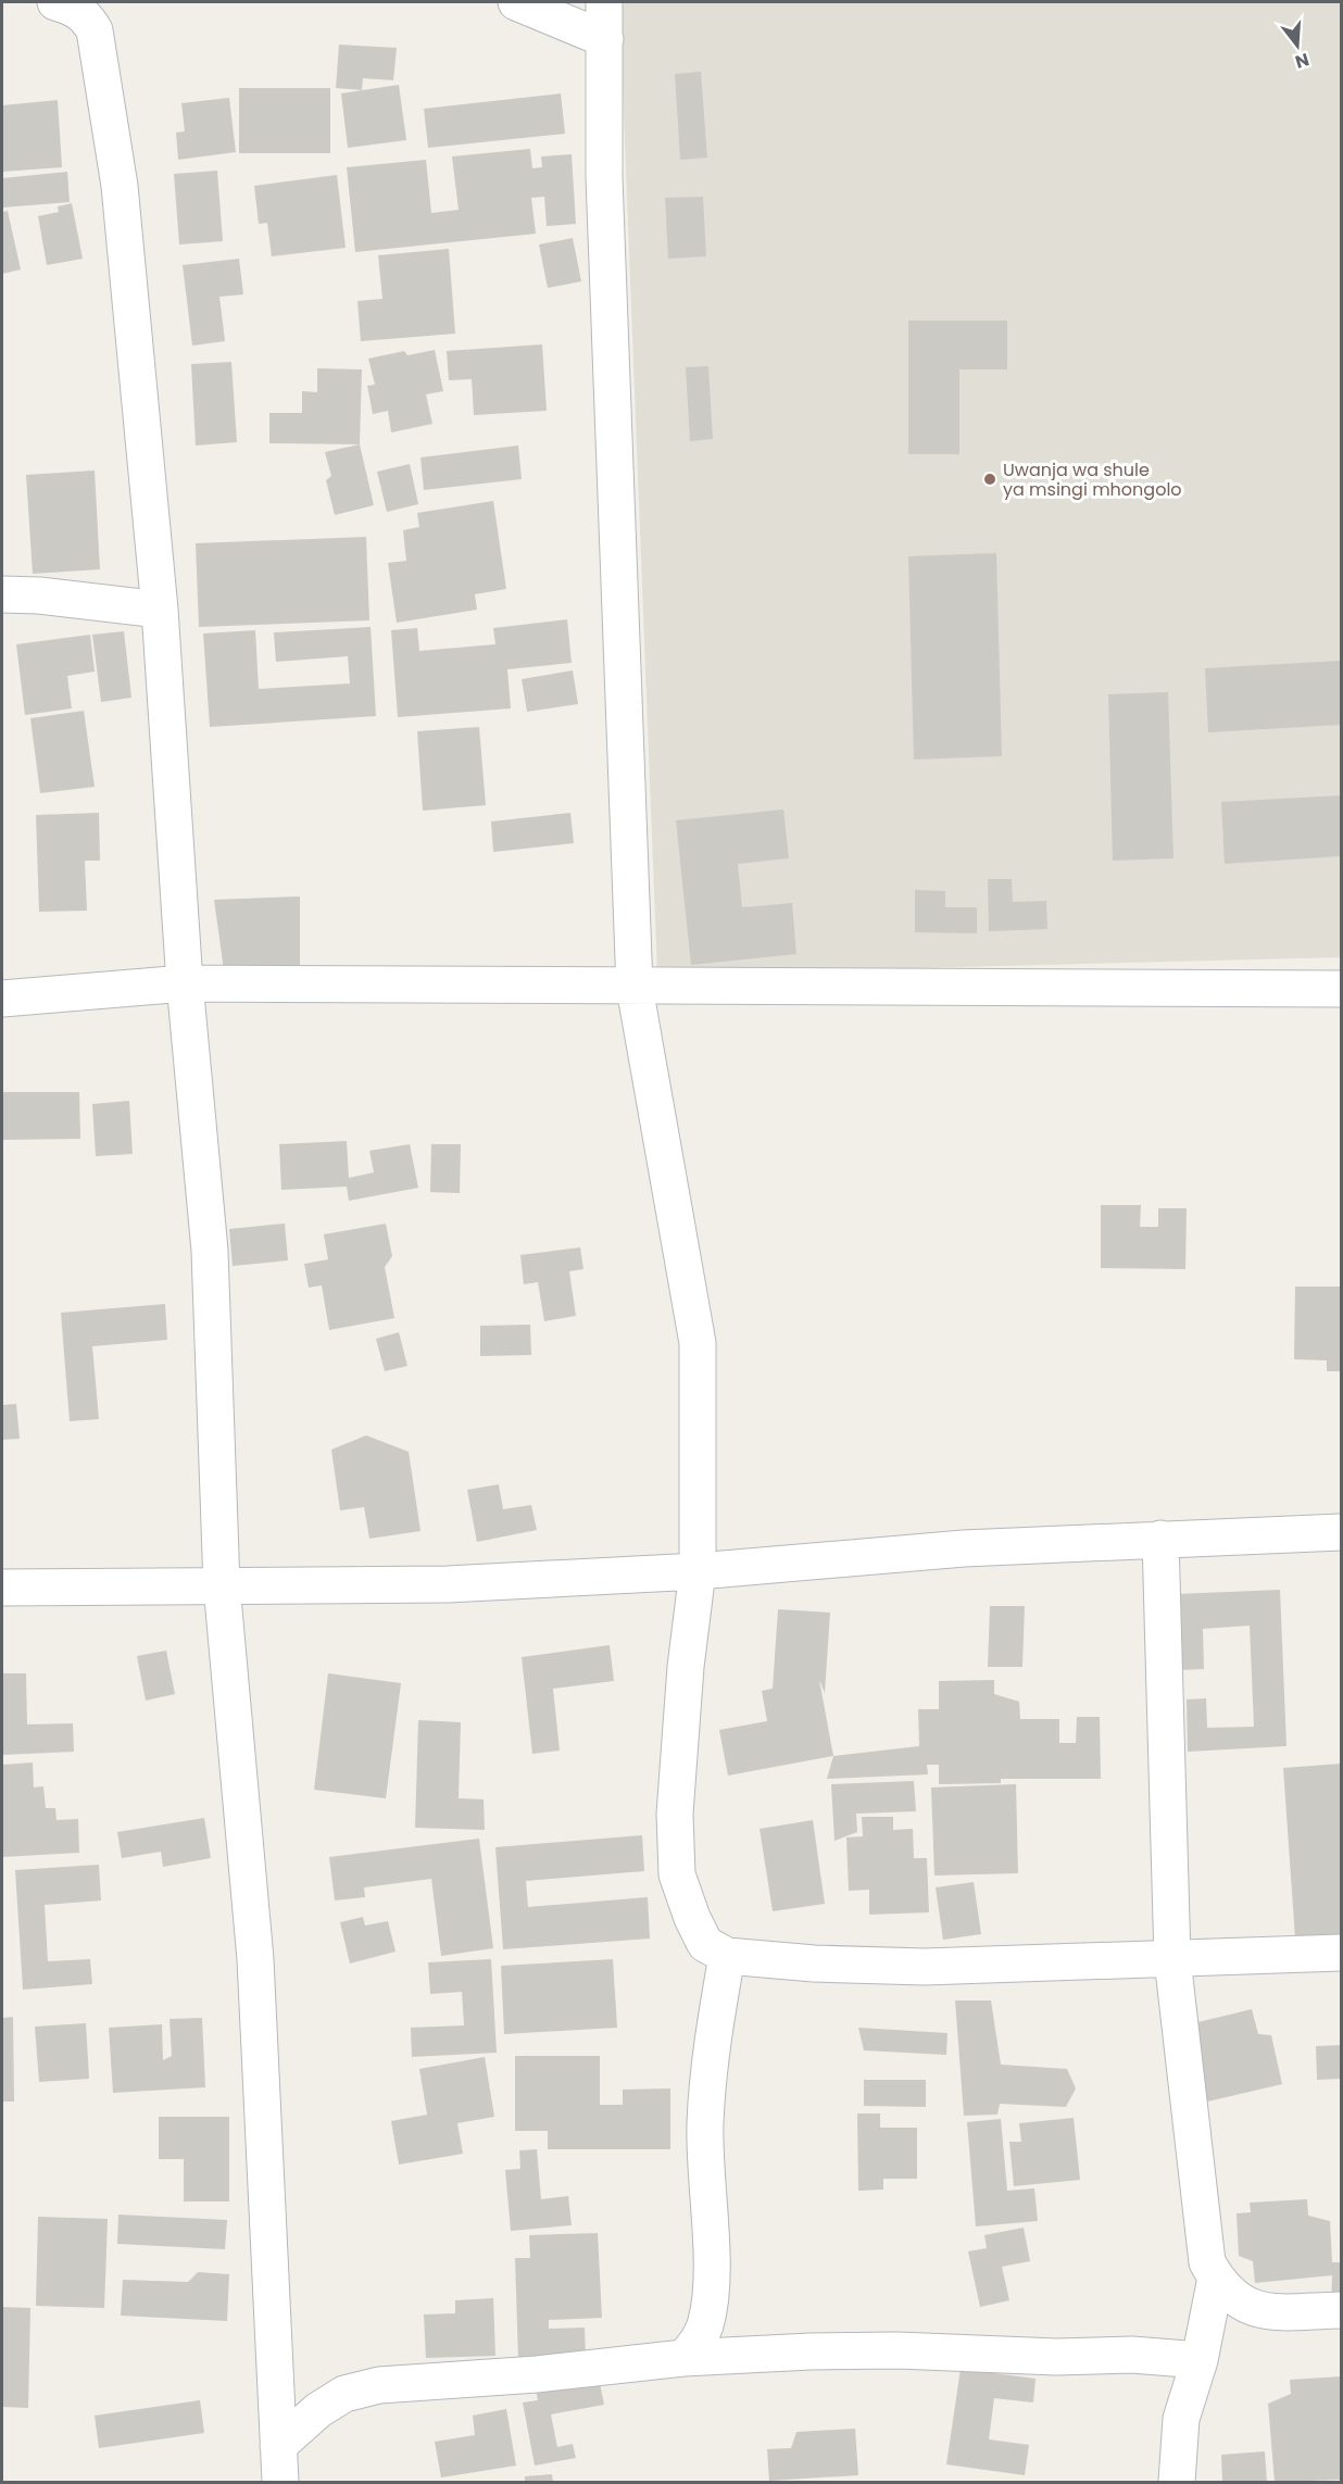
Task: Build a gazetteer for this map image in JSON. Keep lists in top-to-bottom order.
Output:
{
  "places": ["Uwanja wa shule ya msingi mhongolo"],
  "north": "bottom"
}
